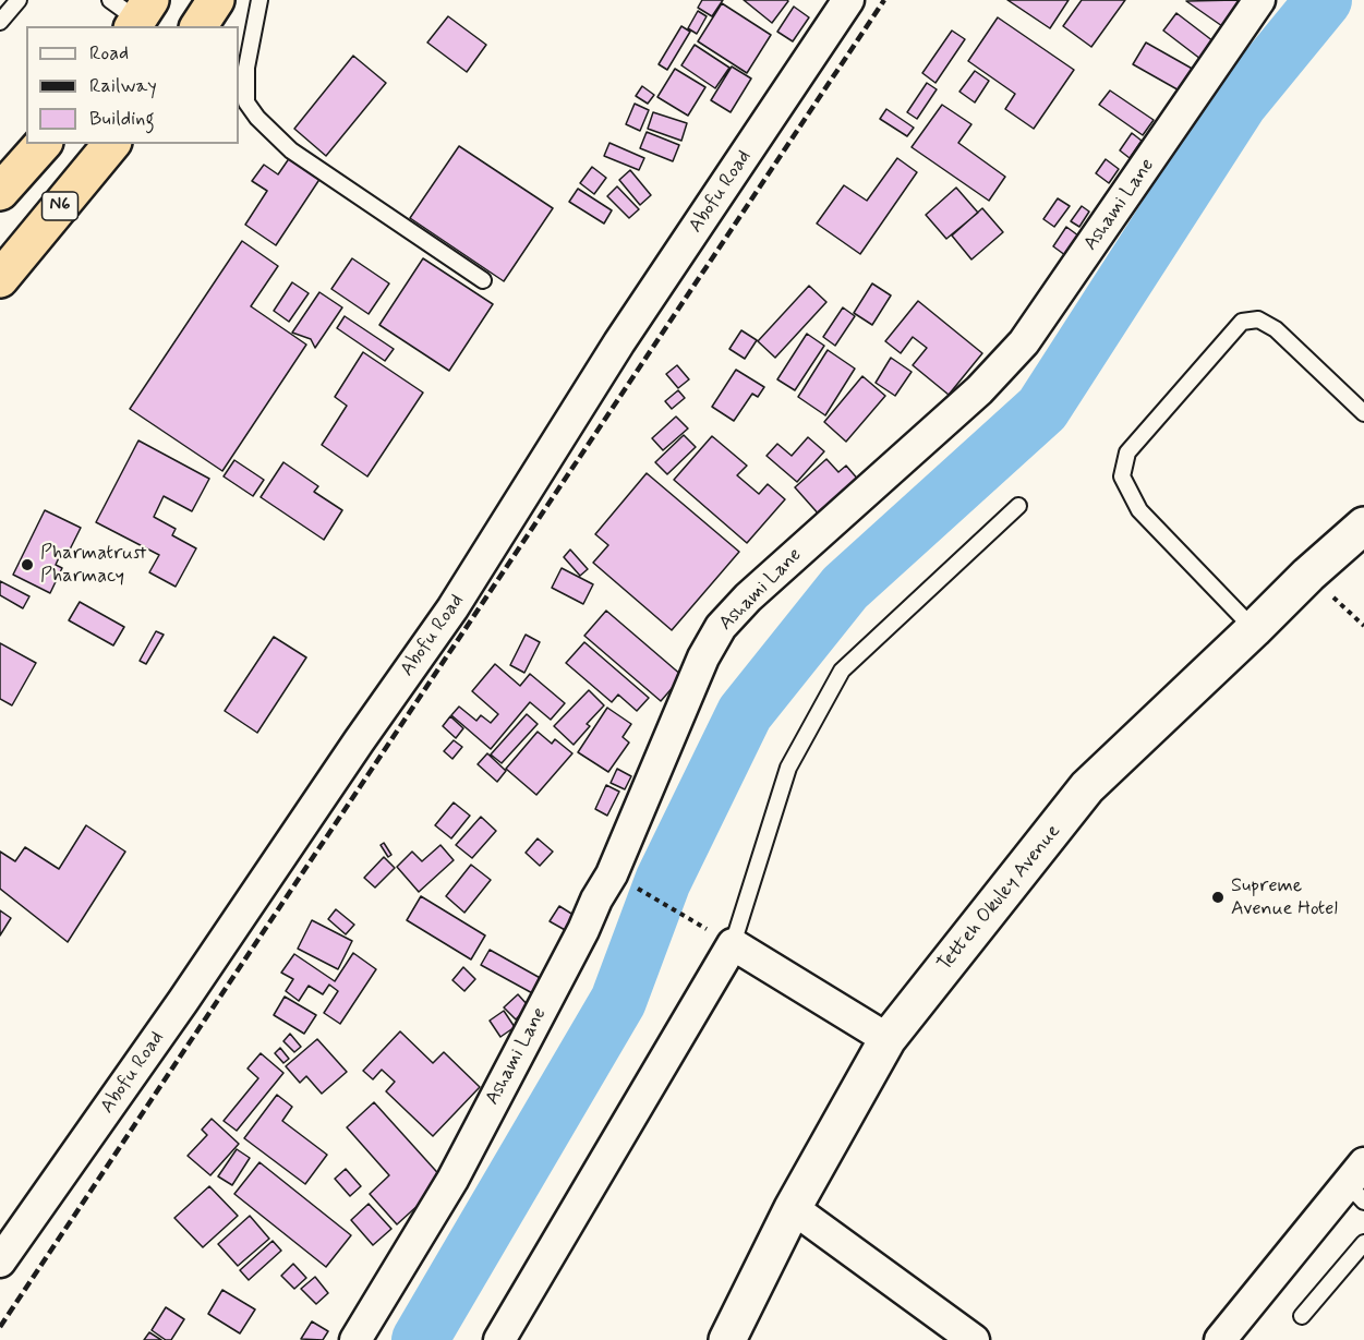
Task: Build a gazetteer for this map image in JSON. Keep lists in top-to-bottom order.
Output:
{
  "streets": {
    "highway": ["N6"],
    "street": ["Abofu Road", "Ashami Lane", "Tetteh Okuley Avenue"]
  },
  "places": ["Pharmatrust Pharmacy", "Supreme Avenue Hotel"],
  "legend": ["Road", "Railway", "Building"]
}
